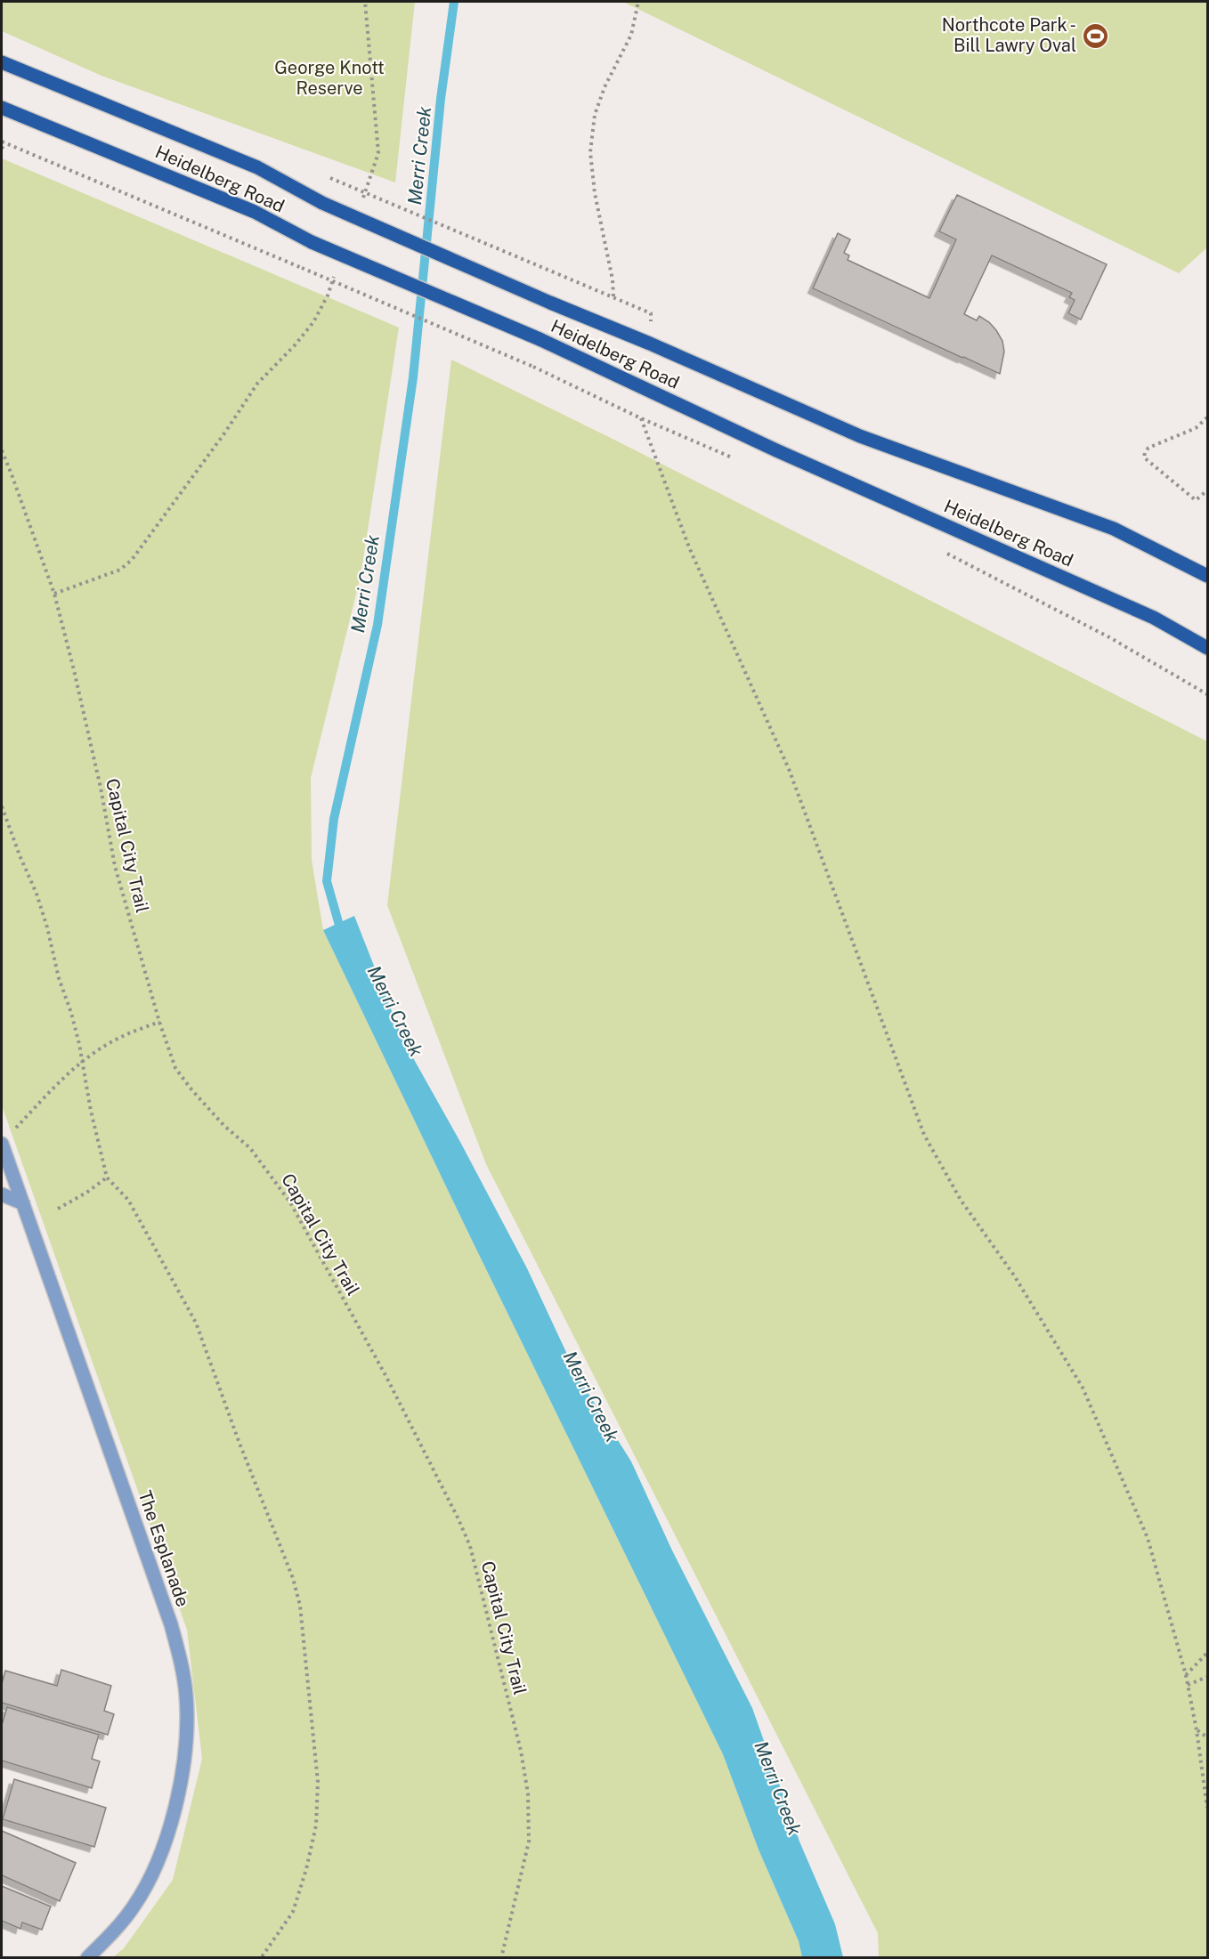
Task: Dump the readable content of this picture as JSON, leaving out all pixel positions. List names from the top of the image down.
{
  "streets": {
    "main road": ["Heidelberg Road"],
    "street": ["The Esplanade"],
    "path": ["Capital City Trail"]
  },
  "water": ["Merri Creek"],
  "parks": ["George Knott Reserve"],
  "places": {
    "sports": ["Northcote Park - Bill Lawry Oval"]
  }
}
